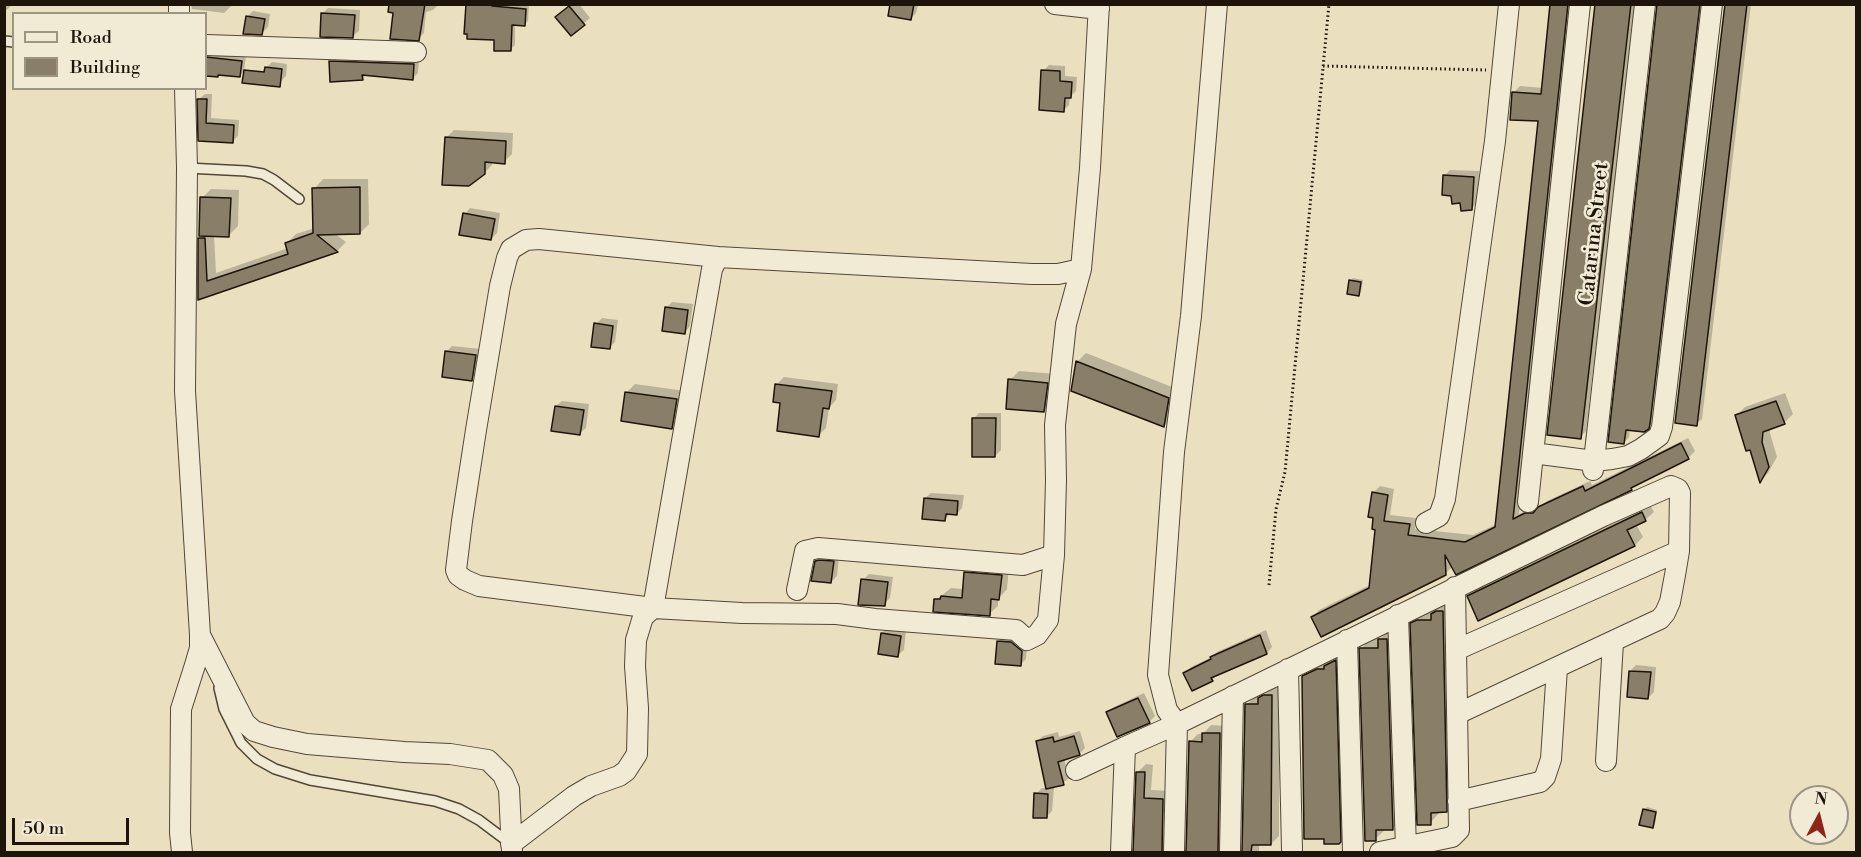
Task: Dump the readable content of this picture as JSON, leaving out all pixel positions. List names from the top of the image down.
{
  "streets": {
    "street": ["Catarina Street"]
  },
  "legend": ["Road", "Building"],
  "scale_bar": "50 m",
  "north": "top"
}
